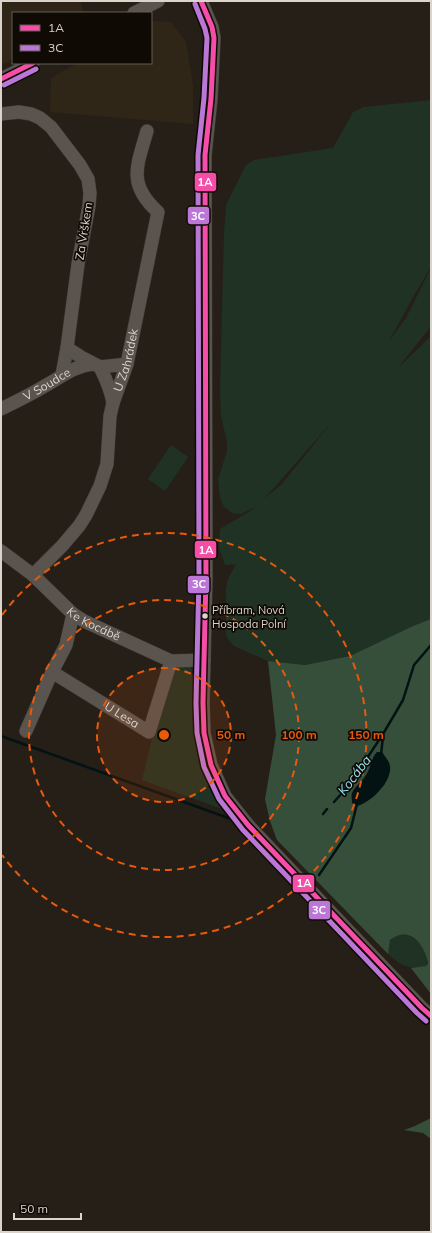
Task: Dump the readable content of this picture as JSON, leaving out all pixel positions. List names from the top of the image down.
{
  "streets": {
    "street": [
      "Za Vrškem",
      "U Zahrádek",
      "V Soudce",
      "Ke Kocábě",
      "U Lesa"
    ]
  },
  "crossings": [
    ["Za Vrškem", "V Soudce"],
    ["U Zahrádek", "V Soudce"],
    ["U Zahrádek", "Ke Kocábě"],
    ["Ke Kocábě", "U Lesa"]
  ],
  "water": ["Kocába"],
  "places": ["Příbram, Nová Hospoda Polní"],
  "lines": ["transit line 1A", "transit line 3C"],
  "legend": ["1A", "3C"],
  "scale_bar": "50 m",
  "rings": ["50 m", "100 m", "150 m"]
}
